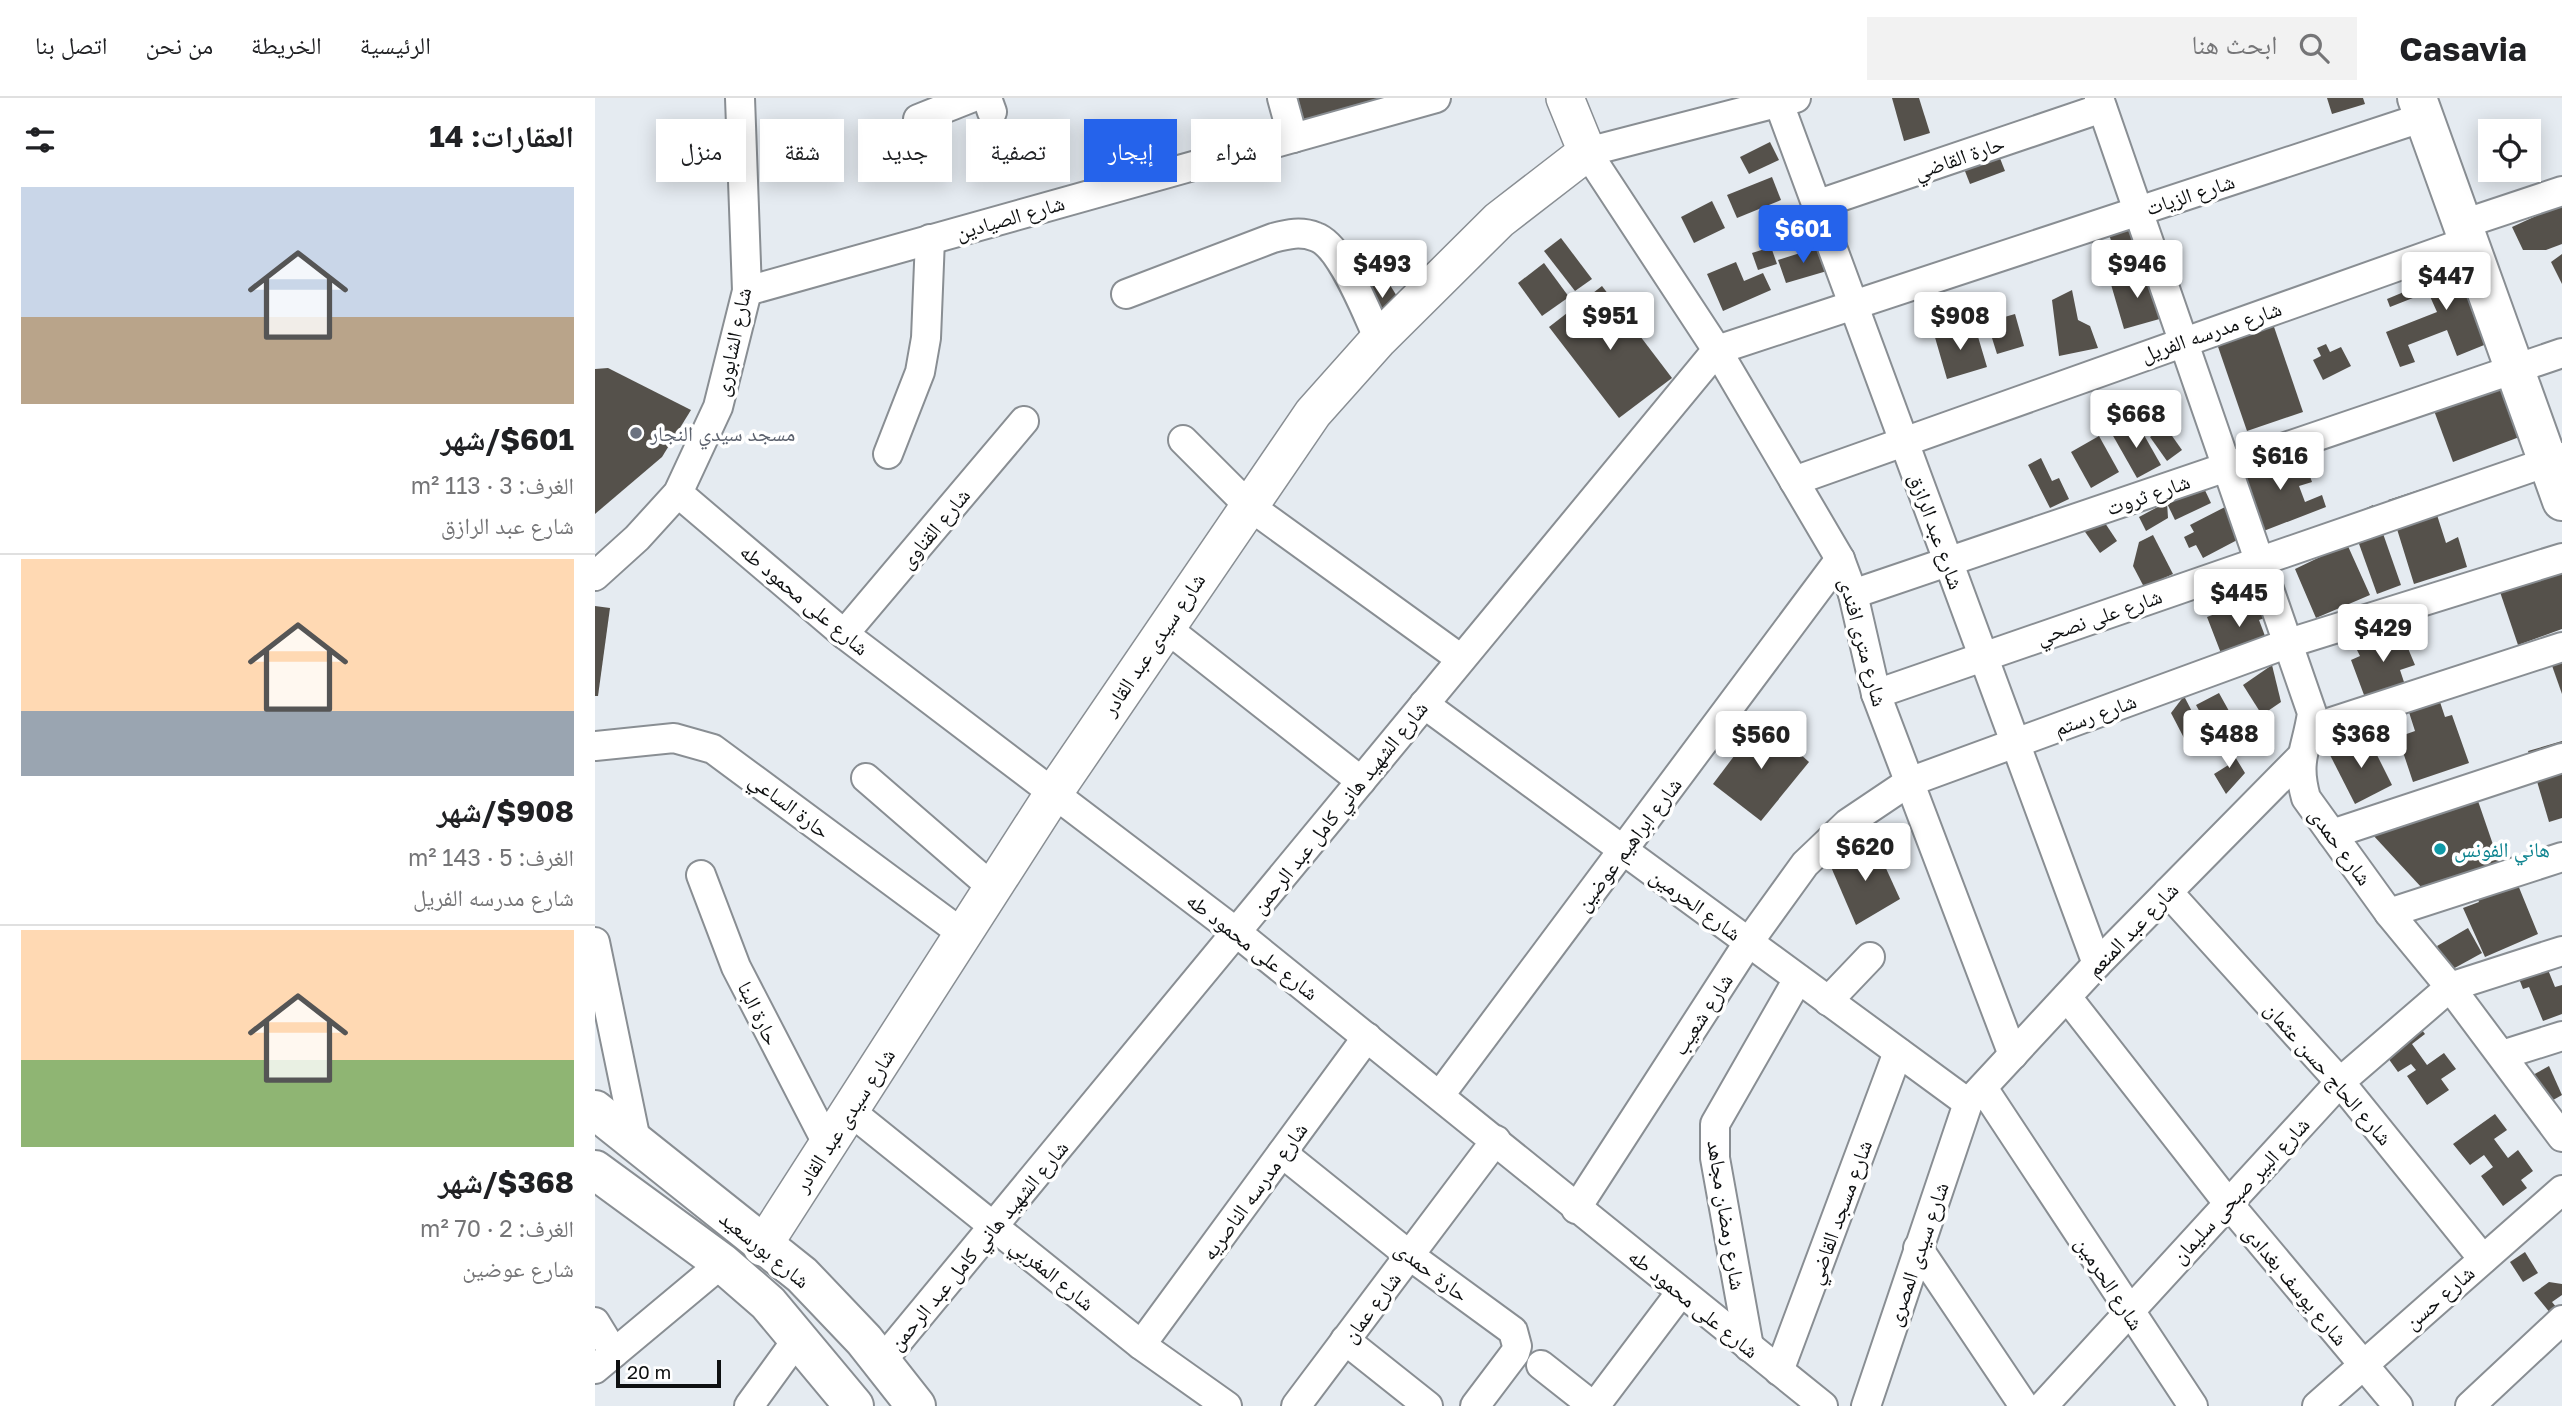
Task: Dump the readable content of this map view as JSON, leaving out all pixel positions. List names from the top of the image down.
{
  "streets": {
    "main road": ["شارع بورسعيد"],
    "street": [
      "حارة القاضي",
      "شارع الزيات",
      "شارع الصيادين",
      "شارع مدرسه الفريل",
      "شارع الشابورى",
      "شارع ثروت",
      "شارع القناوى",
      "شارع عبد الرازق",
      "شارع على محمود طه",
      "شارع على نصحي",
      "شارع مترى افندى",
      "شارع سيدى عبد القادر",
      "شارع رستم",
      "حارة الساعي",
      "شارع الشهيد هاني كامل عبد الرحمن",
      "شارع ابراهيم عوضين",
      "شارع حمدى",
      "شارع الحرمين",
      "شارع عبد المنعم",
      "حارة البنا",
      "شارع شعيب",
      "شارع الحاج حسن عثمان",
      "شارع البير صبحى سليمان",
      "شارع مدرسه الناصريه",
      "شارع مسجد القاضي",
      "شارع رمضان مجاهد",
      "شارع سيدى المصرى",
      "حارة حمدى",
      "شارع المغربي",
      "شارع يوسف بغدادى",
      "شارع حسن",
      "شارع عمان"
    ]
  },
  "crossings": [
    ["حارة القاضي", "شارع عبد الرازق"],
    ["حارة القاضي", "شارع حمدى"],
    ["شارع الزيات", "شارع عبد الرازق"],
    ["شارع الزيات", "شارع مترى افندى"],
    ["شارع الزيات", "شارع الشهيد هاني كامل عبد الرحمن"],
    ["شارع الزيات", "شارع حمدى"],
    ["شارع الصيادين", "شارع الشابورى"],
    ["شارع مدرسه الفريل", "شارع عبد الرازق"],
    ["شارع مدرسه الفريل", "شارع مترى افندى"],
    ["شارع مدرسه الفريل", "شارع حمدى"],
    ["شارع الشابورى", "شارع على محمود طه"],
    ["شارع ثروت", "شارع عبد الرازق"],
    ["شارع ثروت", "شارع مترى افندى"],
    ["شارع ثروت", "شارع حمدى"],
    ["شارع القناوى", "شارع على محمود طه"],
    ["شارع عبد الرازق", "شارع على نصحي"],
    ["شارع عبد الرازق", "شارع رستم"],
    ["شارع عبد الرازق", "شارع عبد المنعم"],
    ["شارع على محمود طه", "شارع سيدى عبد القادر"],
    ["شارع على محمود طه", "شارع الشهيد هاني كامل عبد الرحمن"],
    ["شارع على محمود طه", "شارع ابراهيم عوضين"],
    ["شارع على محمود طه", "شارع شعيب"],
    ["شارع على محمود طه", "شارع مدرسه الناصريه"],
    ["شارع على محمود طه", "شارع مسجد القاضي"],
    ["شارع على محمود طه", "شارع رمضان مجاهد"],
    ["شارع على محمود طه", "شارع عمان"],
    ["شارع على نصحي", "شارع مترى افندى"],
    ["شارع على نصحي", "شارع حمدى"],
    ["شارع مترى افندى", "شارع سيدى عبد القادر"],
    ["شارع مترى افندى", "شارع رستم"],
    ["شارع مترى افندى", "شارع الشهيد هاني كامل عبد الرحمن"],
    ["شارع مترى افندى", "شارع ابراهيم عوضين"],
    ["شارع مترى افندى", "شارع عبد المنعم"],
    ["شارع مترى افندى", "شارع شعيب"],
    ["شارع سيدى عبد القادر", "حارة الساعي"],
    ["شارع سيدى عبد القادر", "حارة البنا"],
    ["شارع سيدى عبد القادر", "شارع بورسعيد"],
    ["شارع سيدى عبد القادر", "شارع المغربي"],
    ["شارع رستم", "شارع حمدى"],
    ["شارع رستم", "شارع شعيب"],
    ["شارع الشهيد هاني كامل عبد الرحمن", "شارع الحرمين"],
    ["شارع الشهيد هاني كامل عبد الرحمن", "شارع بورسعيد"],
    ["شارع الشهيد هاني كامل عبد الرحمن", "شارع المغربي"],
    ["شارع ابراهيم عوضين", "شارع الحرمين"],
    ["شارع حمدى", "شارع عبد المنعم"],
    ["شارع حمدى", "شارع البير صبحى سليمان"],
    ["شارع الحرمين", "شارع عبد المنعم"],
    ["شارع الحرمين", "شارع شعيب"],
    ["شارع الحرمين", "شارع البير صبحى سليمان"],
    ["شارع الحرمين", "شارع مسجد القاضي"],
    ["شارع الحرمين", "شارع رمضان مجاهد"],
    ["شارع الحرمين", "شارع سيدى المصرى"],
    ["شارع عبد المنعم", "شارع الحاج حسن عثمان"],
    ["شارع عبد المنعم", "شارع سيدى المصرى"],
    ["شارع عبد المنعم", "شارع يوسف بغدادى"],
    ["شارع الحاج حسن عثمان", "شارع البير صبحى سليمان"],
    ["شارع الحاج حسن عثمان", "شارع حسن"],
    ["شارع البير صبحى سليمان", "شارع يوسف بغدادى"],
    ["شارع مدرسه الناصريه", "حارة حمدى"],
    ["شارع مدرسه الناصريه", "شارع المغربي"],
    ["حارة حمدى", "شارع عمان"],
    ["شارع يوسف بغدادى", "شارع حسن"]
  ],
  "places": ["مسجد سيدي النجار", "هاني الفونس"],
  "scale_bar": "20 m",
  "page": {
    "header": "Casavia",
    "search": "ابحث هنا",
    "nav": [
      "الرئيسية",
      "الخريطة",
      "من نحن",
      "اتصل بنا"
    ],
    "heading": "العقارات: 14",
    "chip": [
      "شراء",
      "إيجار",
      "تصفية",
      "جديد",
      "شقة",
      "منزل"
    ],
    "list": [
      {
        "name": "$601/شهر",
        "note": "الغرف: 3 · 113 m² · شارع عبد الرازق"
      },
      {
        "name": "$908/شهر",
        "note": "الغرف: 5 · 143 m² · شارع مدرسه الفريل"
      },
      {
        "name": "$368/شهر",
        "note": "الغرف: 2 · 70 m² · شارع عوضين"
      }
    ],
    "price": [
      "$601",
      "$493",
      "$946",
      "$447",
      "$951",
      "$908",
      "$668",
      "$616",
      "$445",
      "$429",
      "$488",
      "$368",
      "$560",
      "$620"
    ],
    "scale": "20 m"
  }
}
